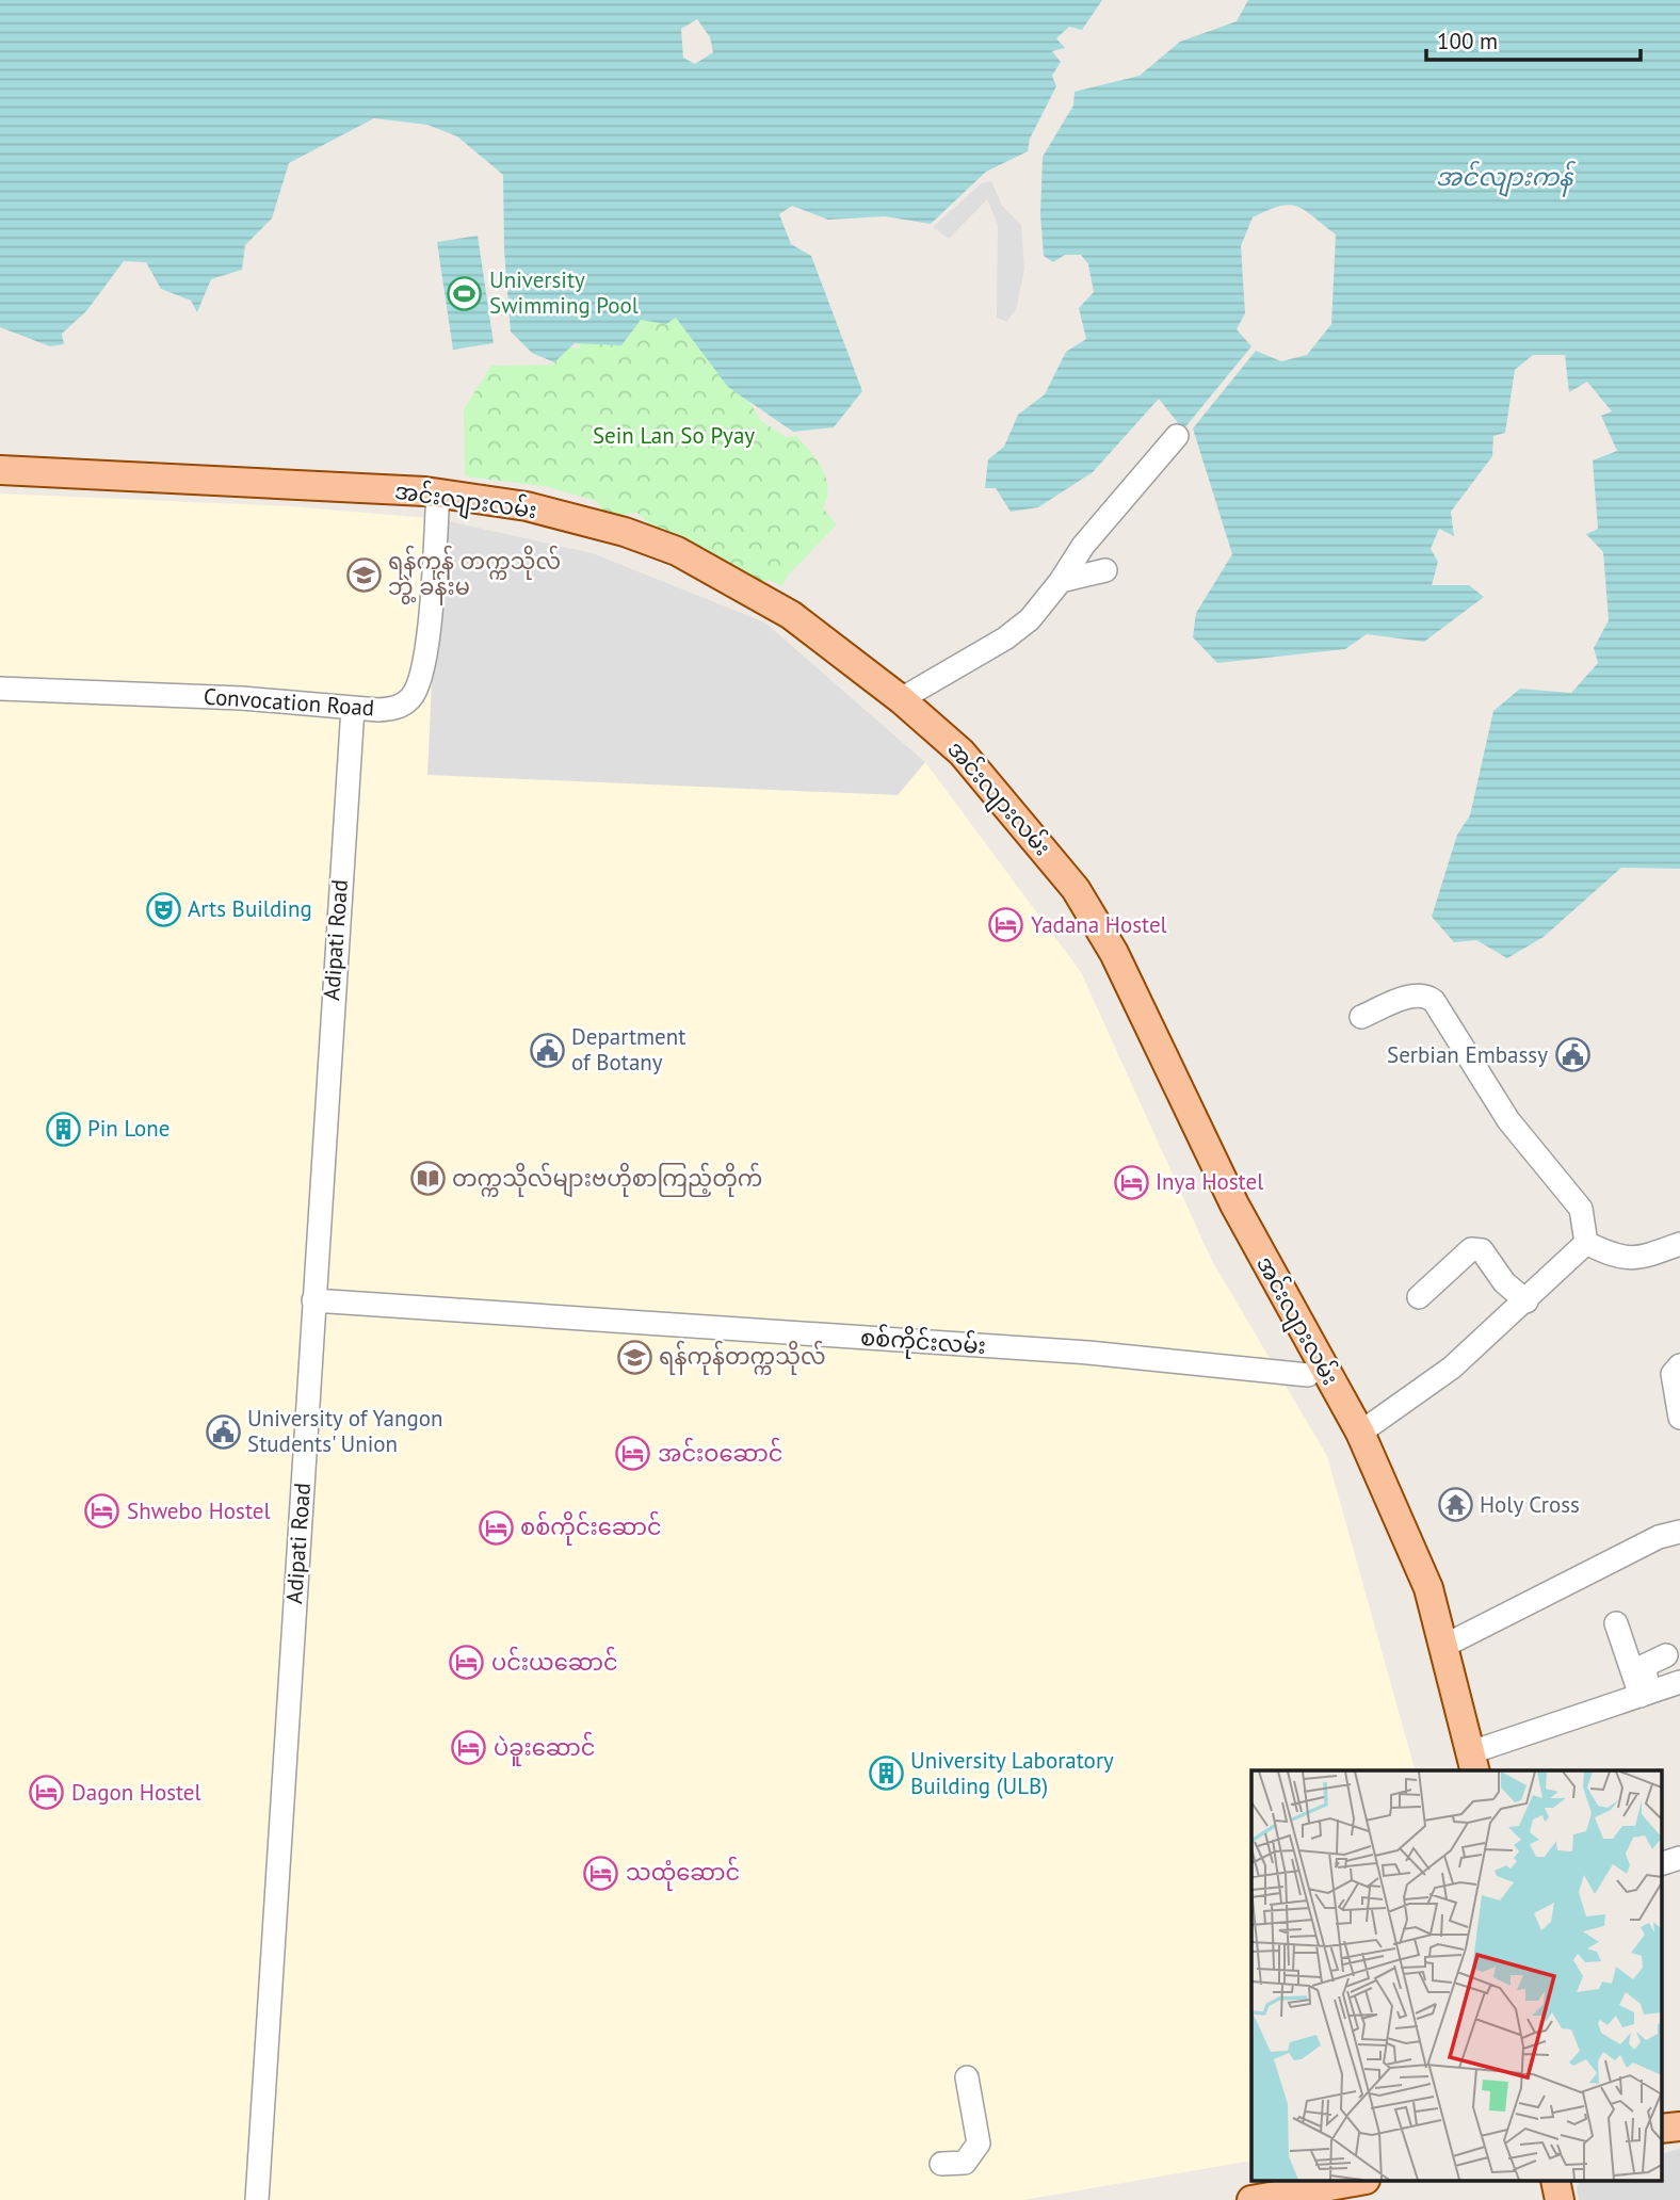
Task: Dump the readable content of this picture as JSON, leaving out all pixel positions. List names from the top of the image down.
{
  "streets": {
    "main road": ["အင်းလျားလမ်း"],
    "street": ["Convocation Road", "Adipati Road", "စစ်ကိုင်းလမ်း"]
  },
  "crossings": [
    ["အင်းလျားလမ်း", "Convocation Road"],
    ["Convocation Road", "Adipati Road"],
    ["Adipati Road", "စစ်ကိုင်းလမ်း"]
  ],
  "water": ["အင်လျားကန်"],
  "parks": ["Sein Lan So Pyay"],
  "places": {
    "sports": ["University Swimming Pool"],
    "school or university": ["ရန်ကုန် တက္ကသိုလ် ဘွဲ့ ခန်းမ", "ရန်ကုန်တက္ကသိုလ်"],
    "theatre": ["Arts Building"],
    "hotel": [
      "Yadana Hostel",
      "Inya Hostel",
      "အင်းဝ‌ဆောင်",
      "Shwebo Hostel",
      "စစ်ကိုင်းဆောင်",
      "ပင်းယဆောင်",
      "ပဲခူးဆောင်",
      "Dagon Hostel",
      "သထုံဆောင်"
    ],
    "public building": ["Department of Botany", "Serbian Embassy", "University of Yangon Students' Union"],
    "building": ["Pin Lone", "University Laboratory Building (ULB)"],
    "library": ["တက္ကသိုလ်များဗဟိုစာကြည့်တိုက်"],
    "temple": ["Holy Cross"]
  },
  "scale_bar": "100 m"
}
